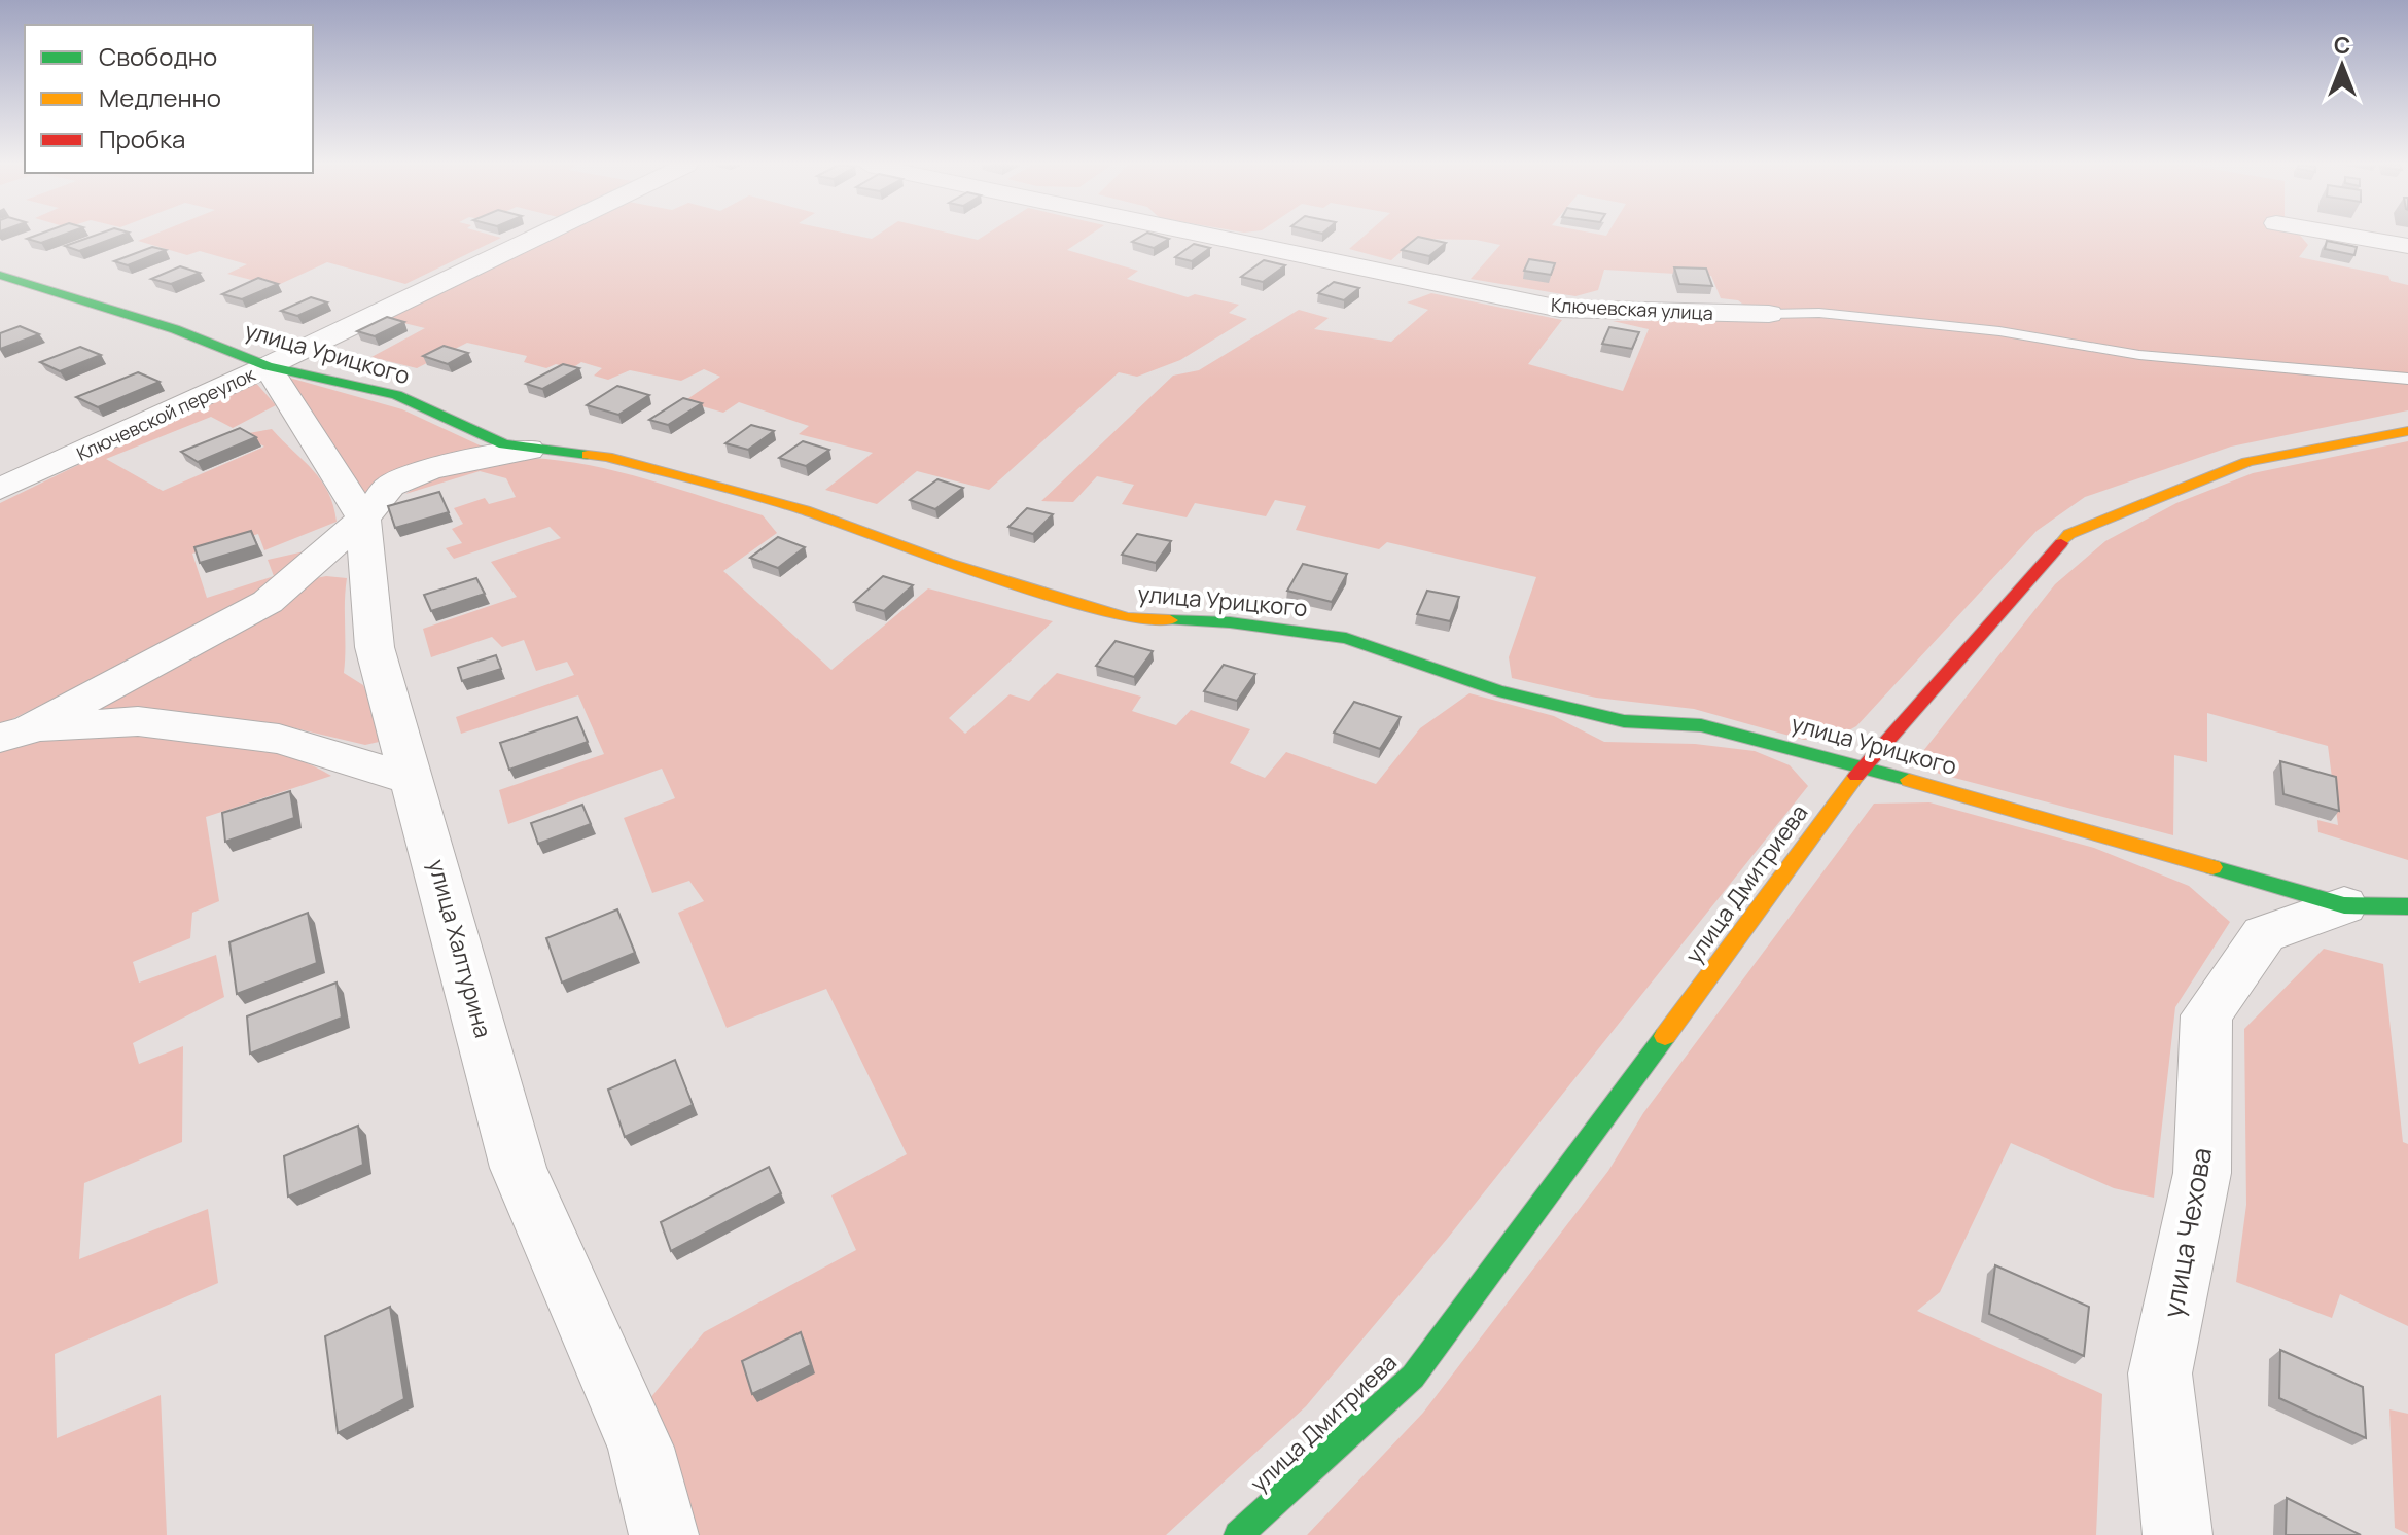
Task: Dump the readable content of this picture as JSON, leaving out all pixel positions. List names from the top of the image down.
{
  "streets": {
    "street": [
      "Ключевская улица",
      "улица Урицкого",
      "Ключевской переулок",
      "улица Дмитриева",
      "улица Халтурина",
      "улица Чехова"
    ]
  },
  "crossings": [
    ["улица Урицкого", "Ключевской переулок"],
    ["улица Урицкого", "улица Дмитриева"],
    ["улица Урицкого", "улица Халтурина"],
    ["улица Урицкого", "улица Чехова"],
    ["Ключевской переулок", "улица Халтурина"]
  ],
  "legend": ["Свободно", "Медленно", "Пробка"],
  "north": "top"
}
